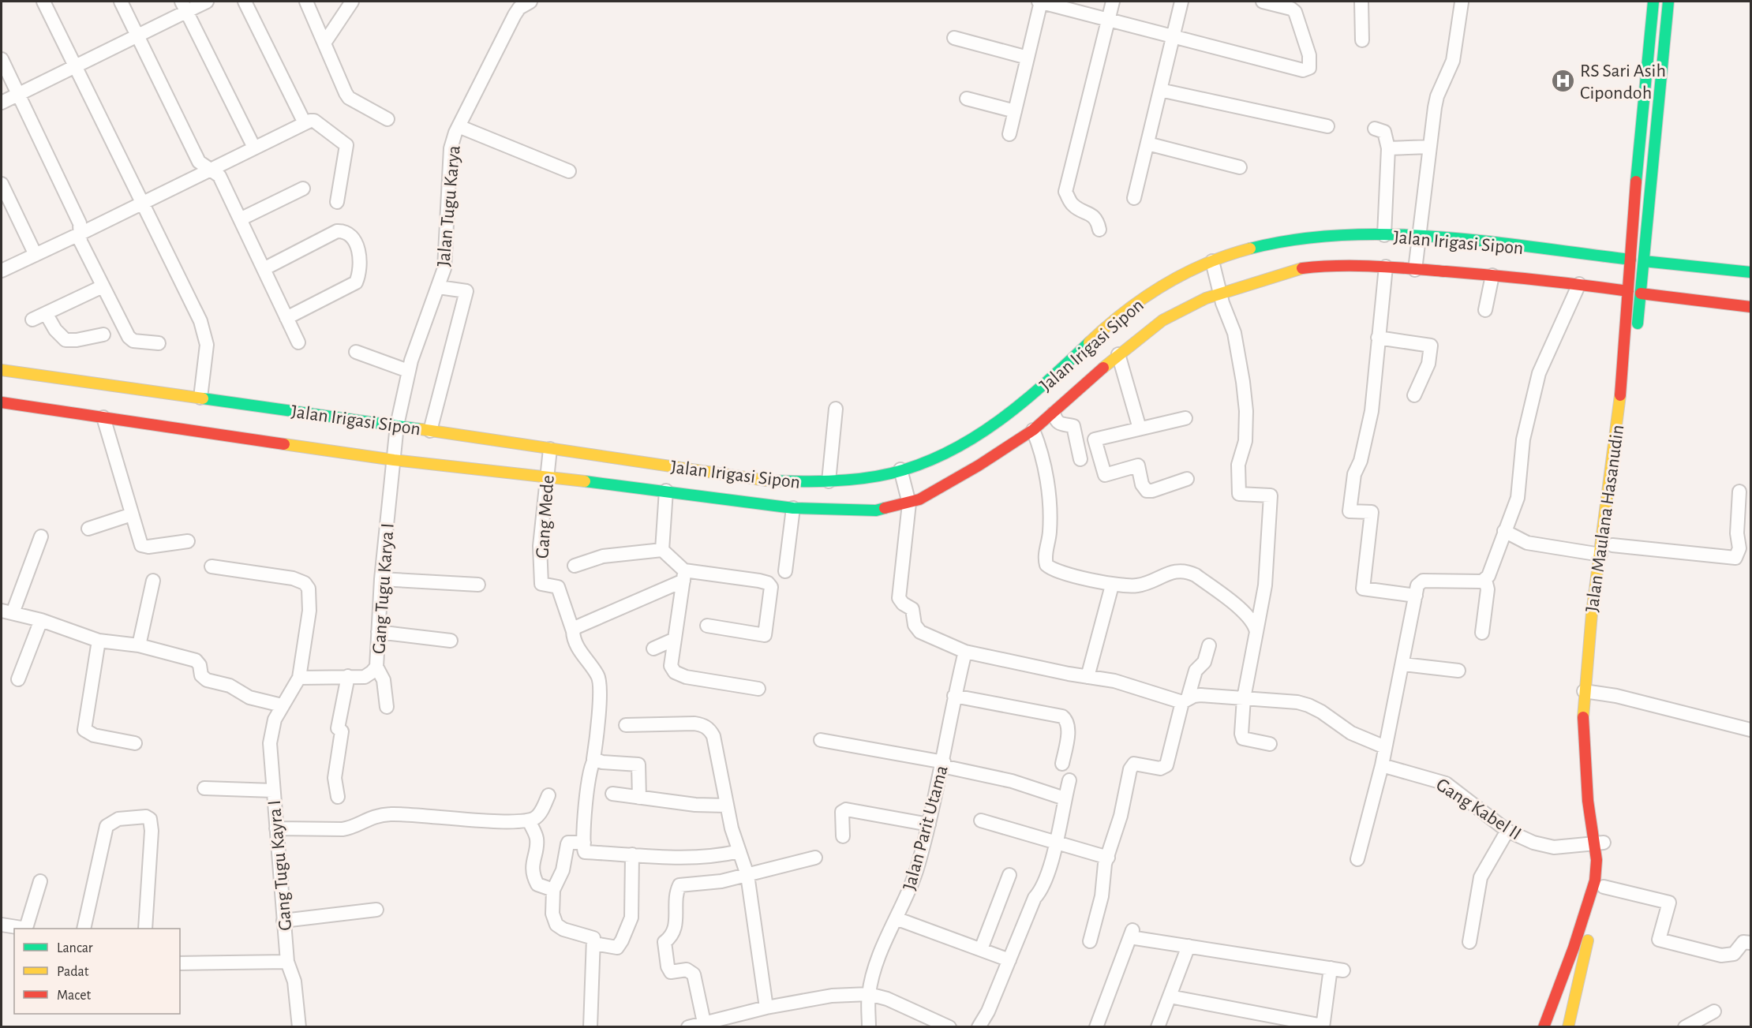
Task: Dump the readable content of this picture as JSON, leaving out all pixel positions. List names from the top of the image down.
{
  "streets": {
    "street": [
      "Jalan Tugu Karya",
      "Jalan Irigasi Sipon",
      "Gang Mede",
      "Jalan Maulana Hasanudin",
      "Gang Tugu Karya I",
      "Gang Kabel II",
      "Jalan Parit Utama",
      "Gang Tugu Kayra I"
    ]
  },
  "crossings": [
    ["Jalan Tugu Karya", "Jalan Irigasi Sipon"],
    ["Jalan Tugu Karya", "Gang Tugu Karya I"],
    ["Jalan Irigasi Sipon", "Gang Mede"],
    ["Jalan Irigasi Sipon", "Jalan Maulana Hasanudin"],
    ["Jalan Irigasi Sipon", "Gang Tugu Karya I"],
    ["Jalan Maulana Hasanudin", "Gang Kabel II"]
  ],
  "places": {
    "hospital": ["RS Sari Asih Cipondoh"]
  },
  "legend": ["Lancar", "Padat", "Macet"]
}
